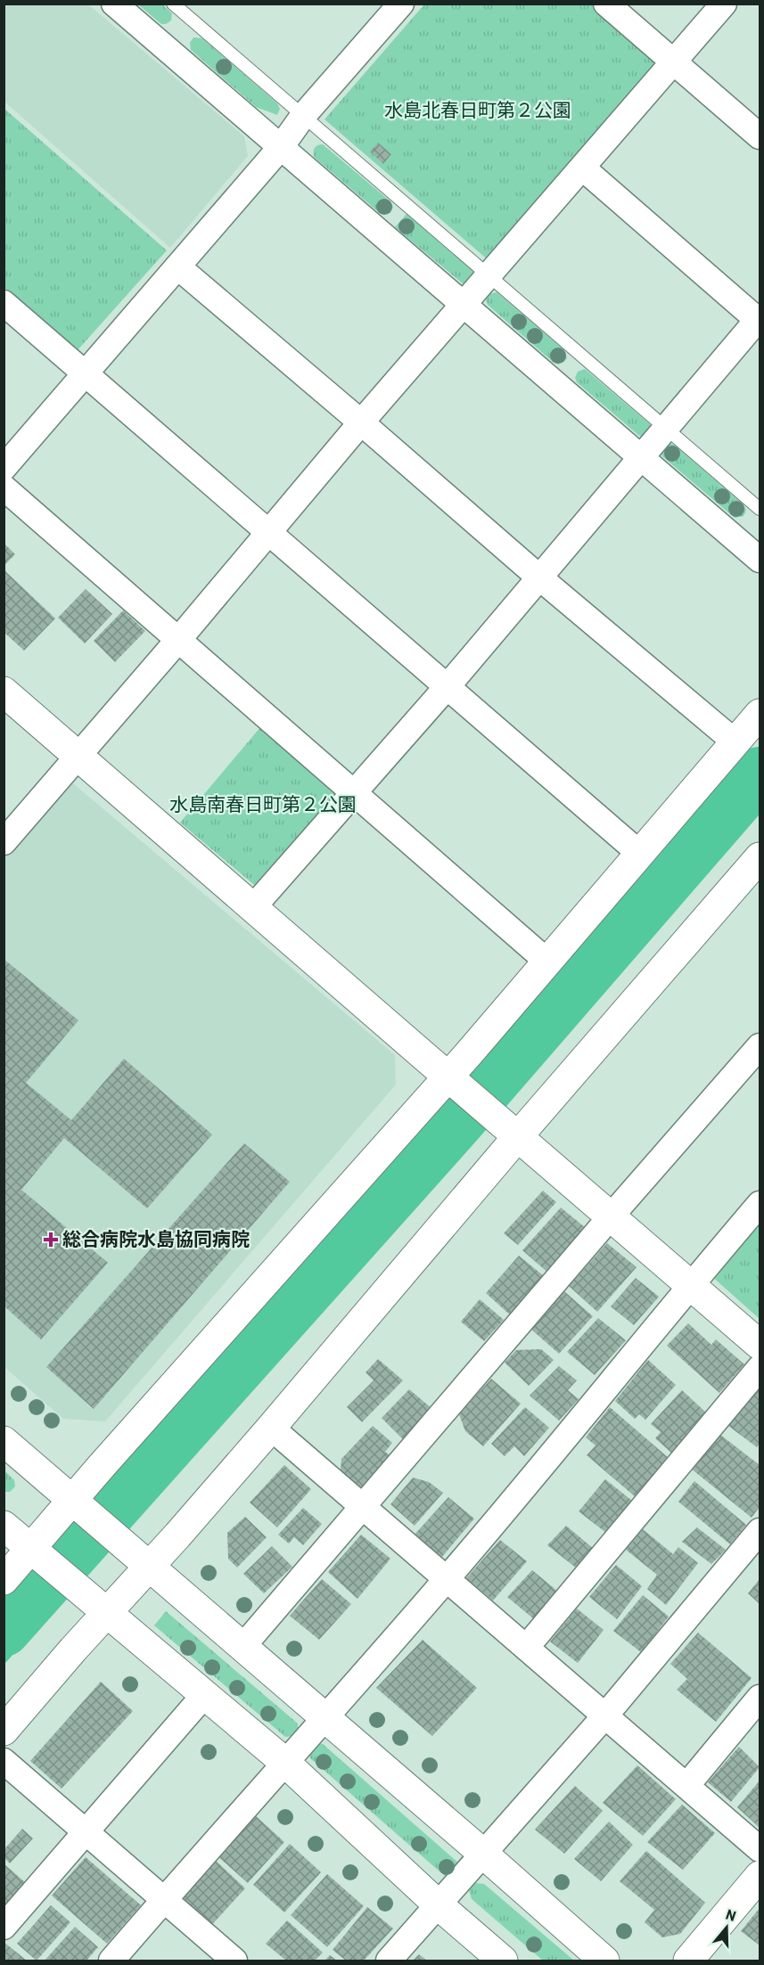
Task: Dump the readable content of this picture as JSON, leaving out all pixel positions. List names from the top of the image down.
{
  "parks": ["水島北春日町第２公園", "水島南春日町第２公園"],
  "places": {
    "health": ["総合病院水島協同病院"]
  },
  "north": "top"
}
